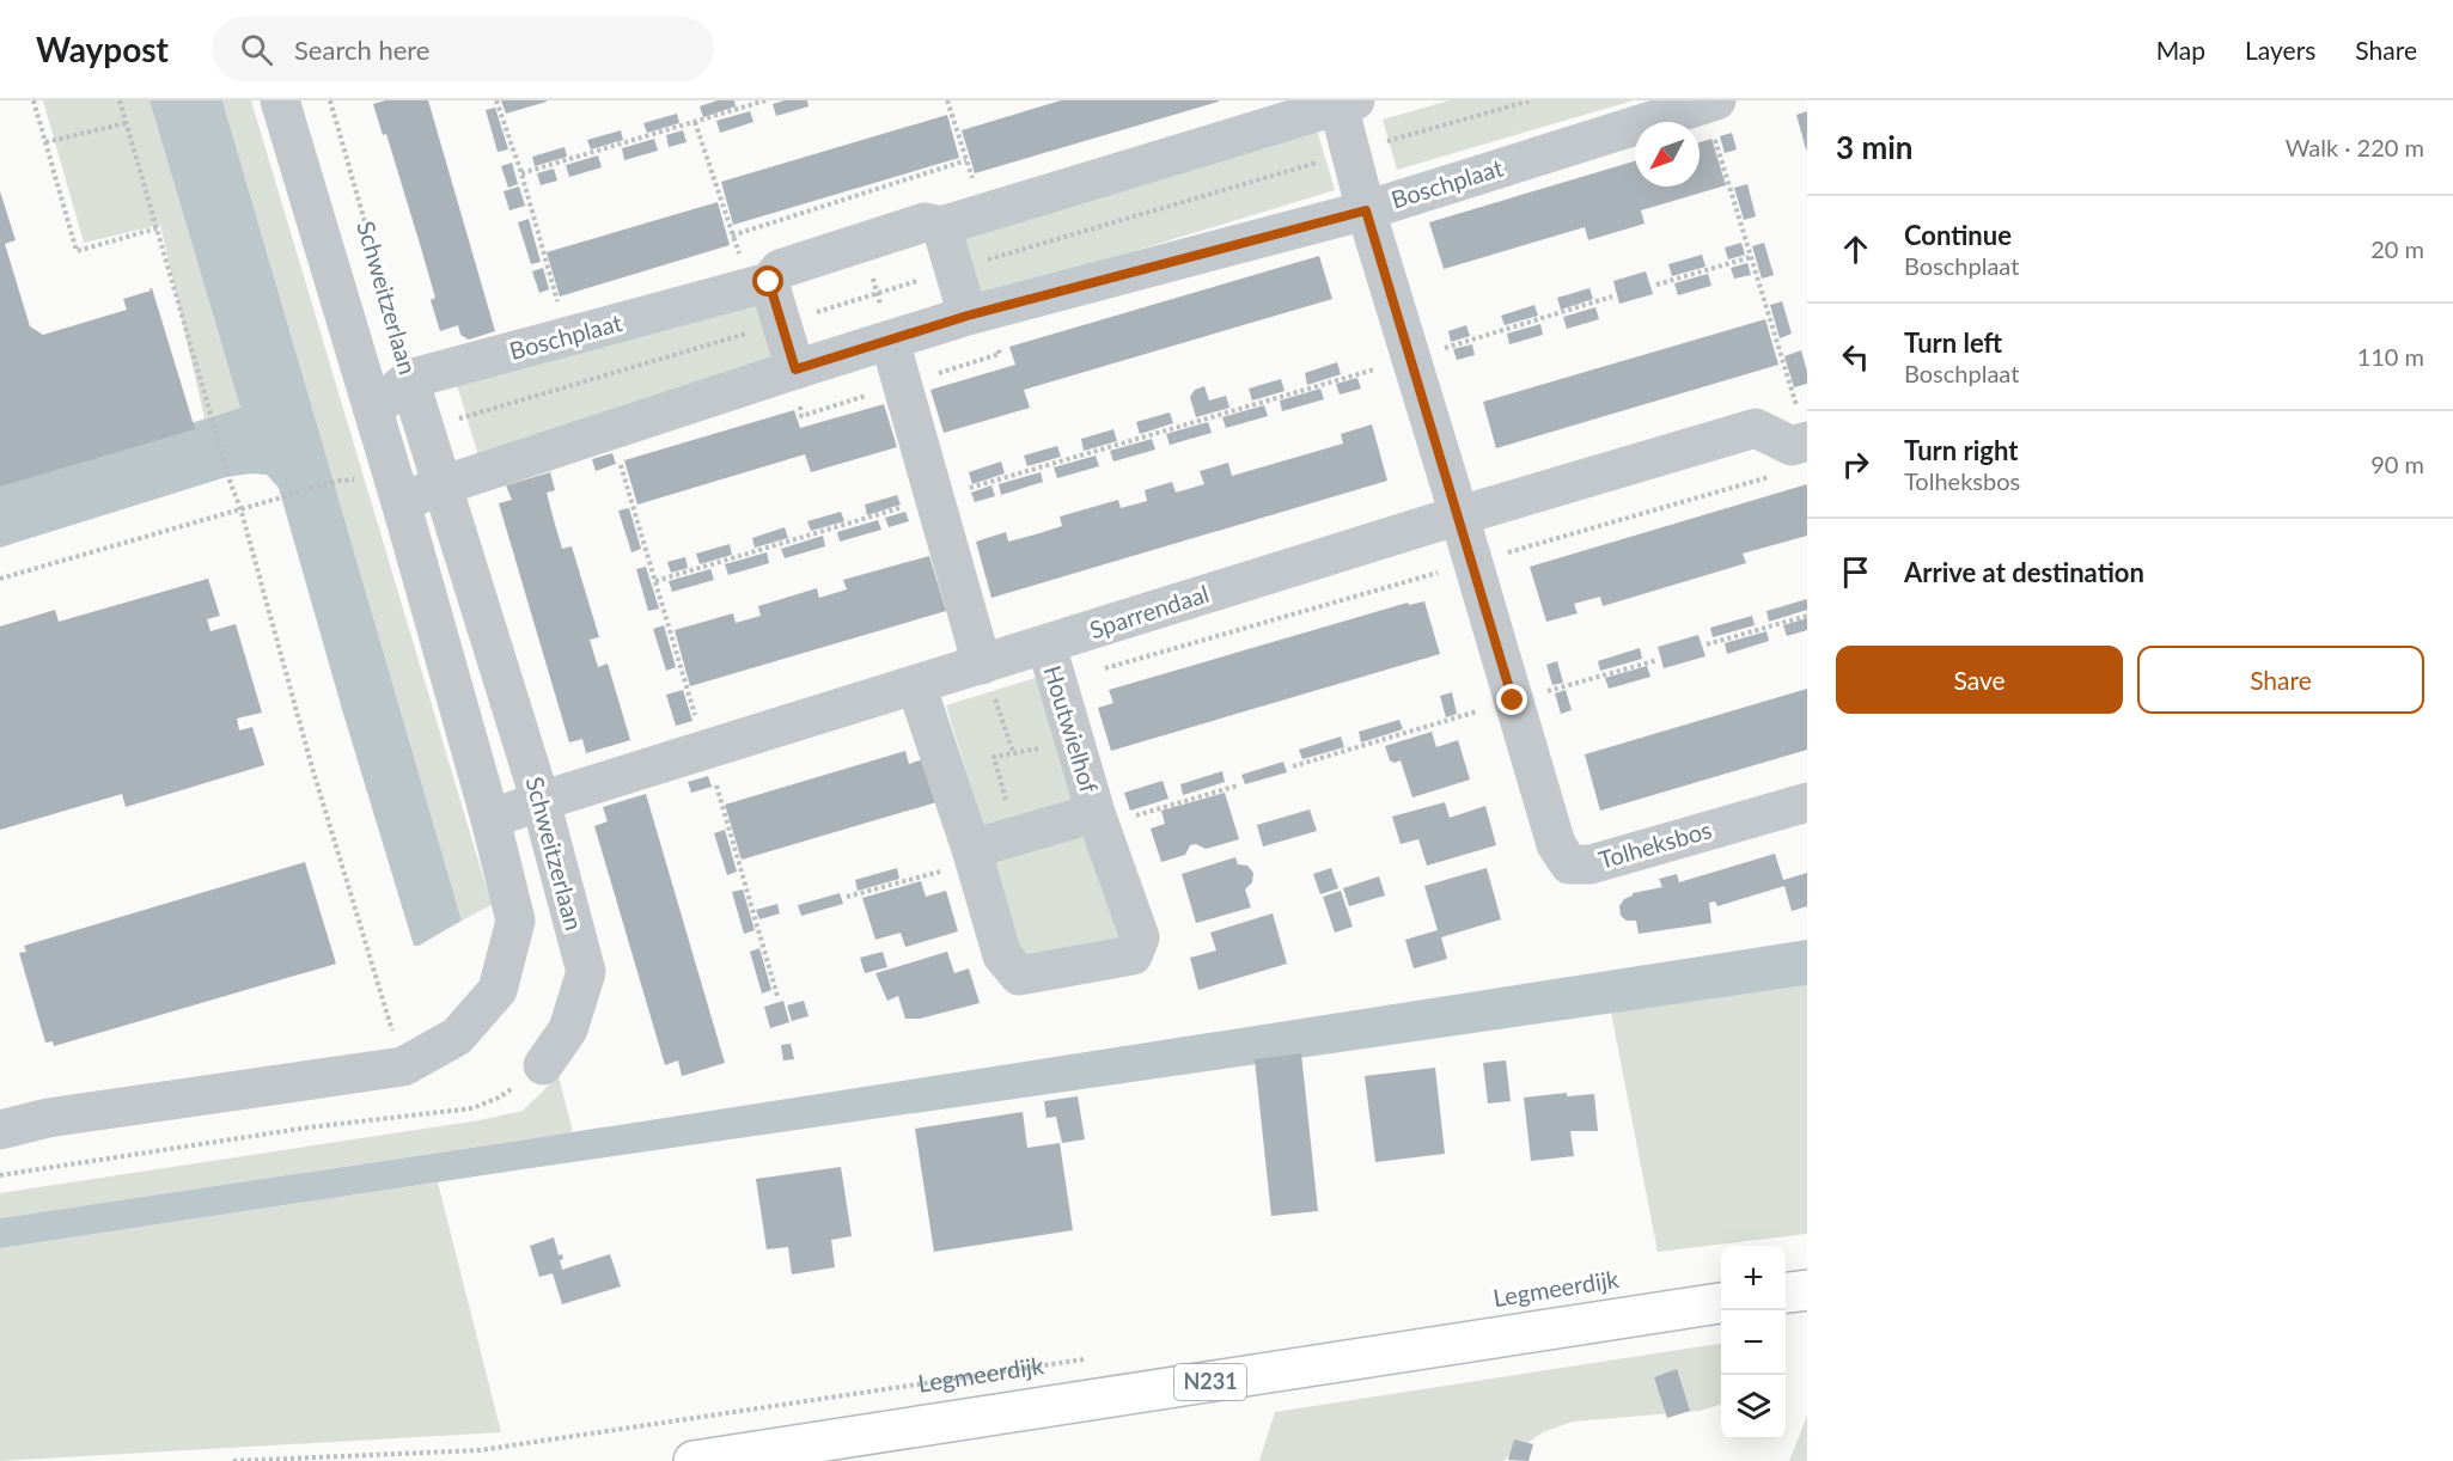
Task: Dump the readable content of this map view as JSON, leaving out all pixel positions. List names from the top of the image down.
{
  "streets": {
    "main road": ["Legmeerdijk", "N231"],
    "street": [
      "Boschplaat",
      "Schweitzerlaan",
      "Sparrendaal",
      "Houtwielhof",
      "Tolheksbos"
    ]
  },
  "crossings": [
    ["Boschplaat", "Schweitzerlaan"],
    ["Boschplaat", "Tolheksbos"],
    ["Schweitzerlaan", "Sparrendaal"],
    ["Sparrendaal", "Houtwielhof"],
    ["Sparrendaal", "Tolheksbos"]
  ],
  "north": "bottom left",
  "page": {
    "header": "Waypost",
    "search": "Search here",
    "nav": ["Map", "Layers", "Share"],
    "heading": ["3 min", "Walk · 220 m"],
    "list": [
      ["Continue", "Boschplaat", "20 m"],
      ["Turn left", "Boschplaat", "110 m"],
      ["Turn right", "Tolheksbos", "90 m"],
      "Arrive at destination"
    ],
    "buttons": ["Save", "Share"],
    "map_buttons": ["+", "−"]
  }
}
